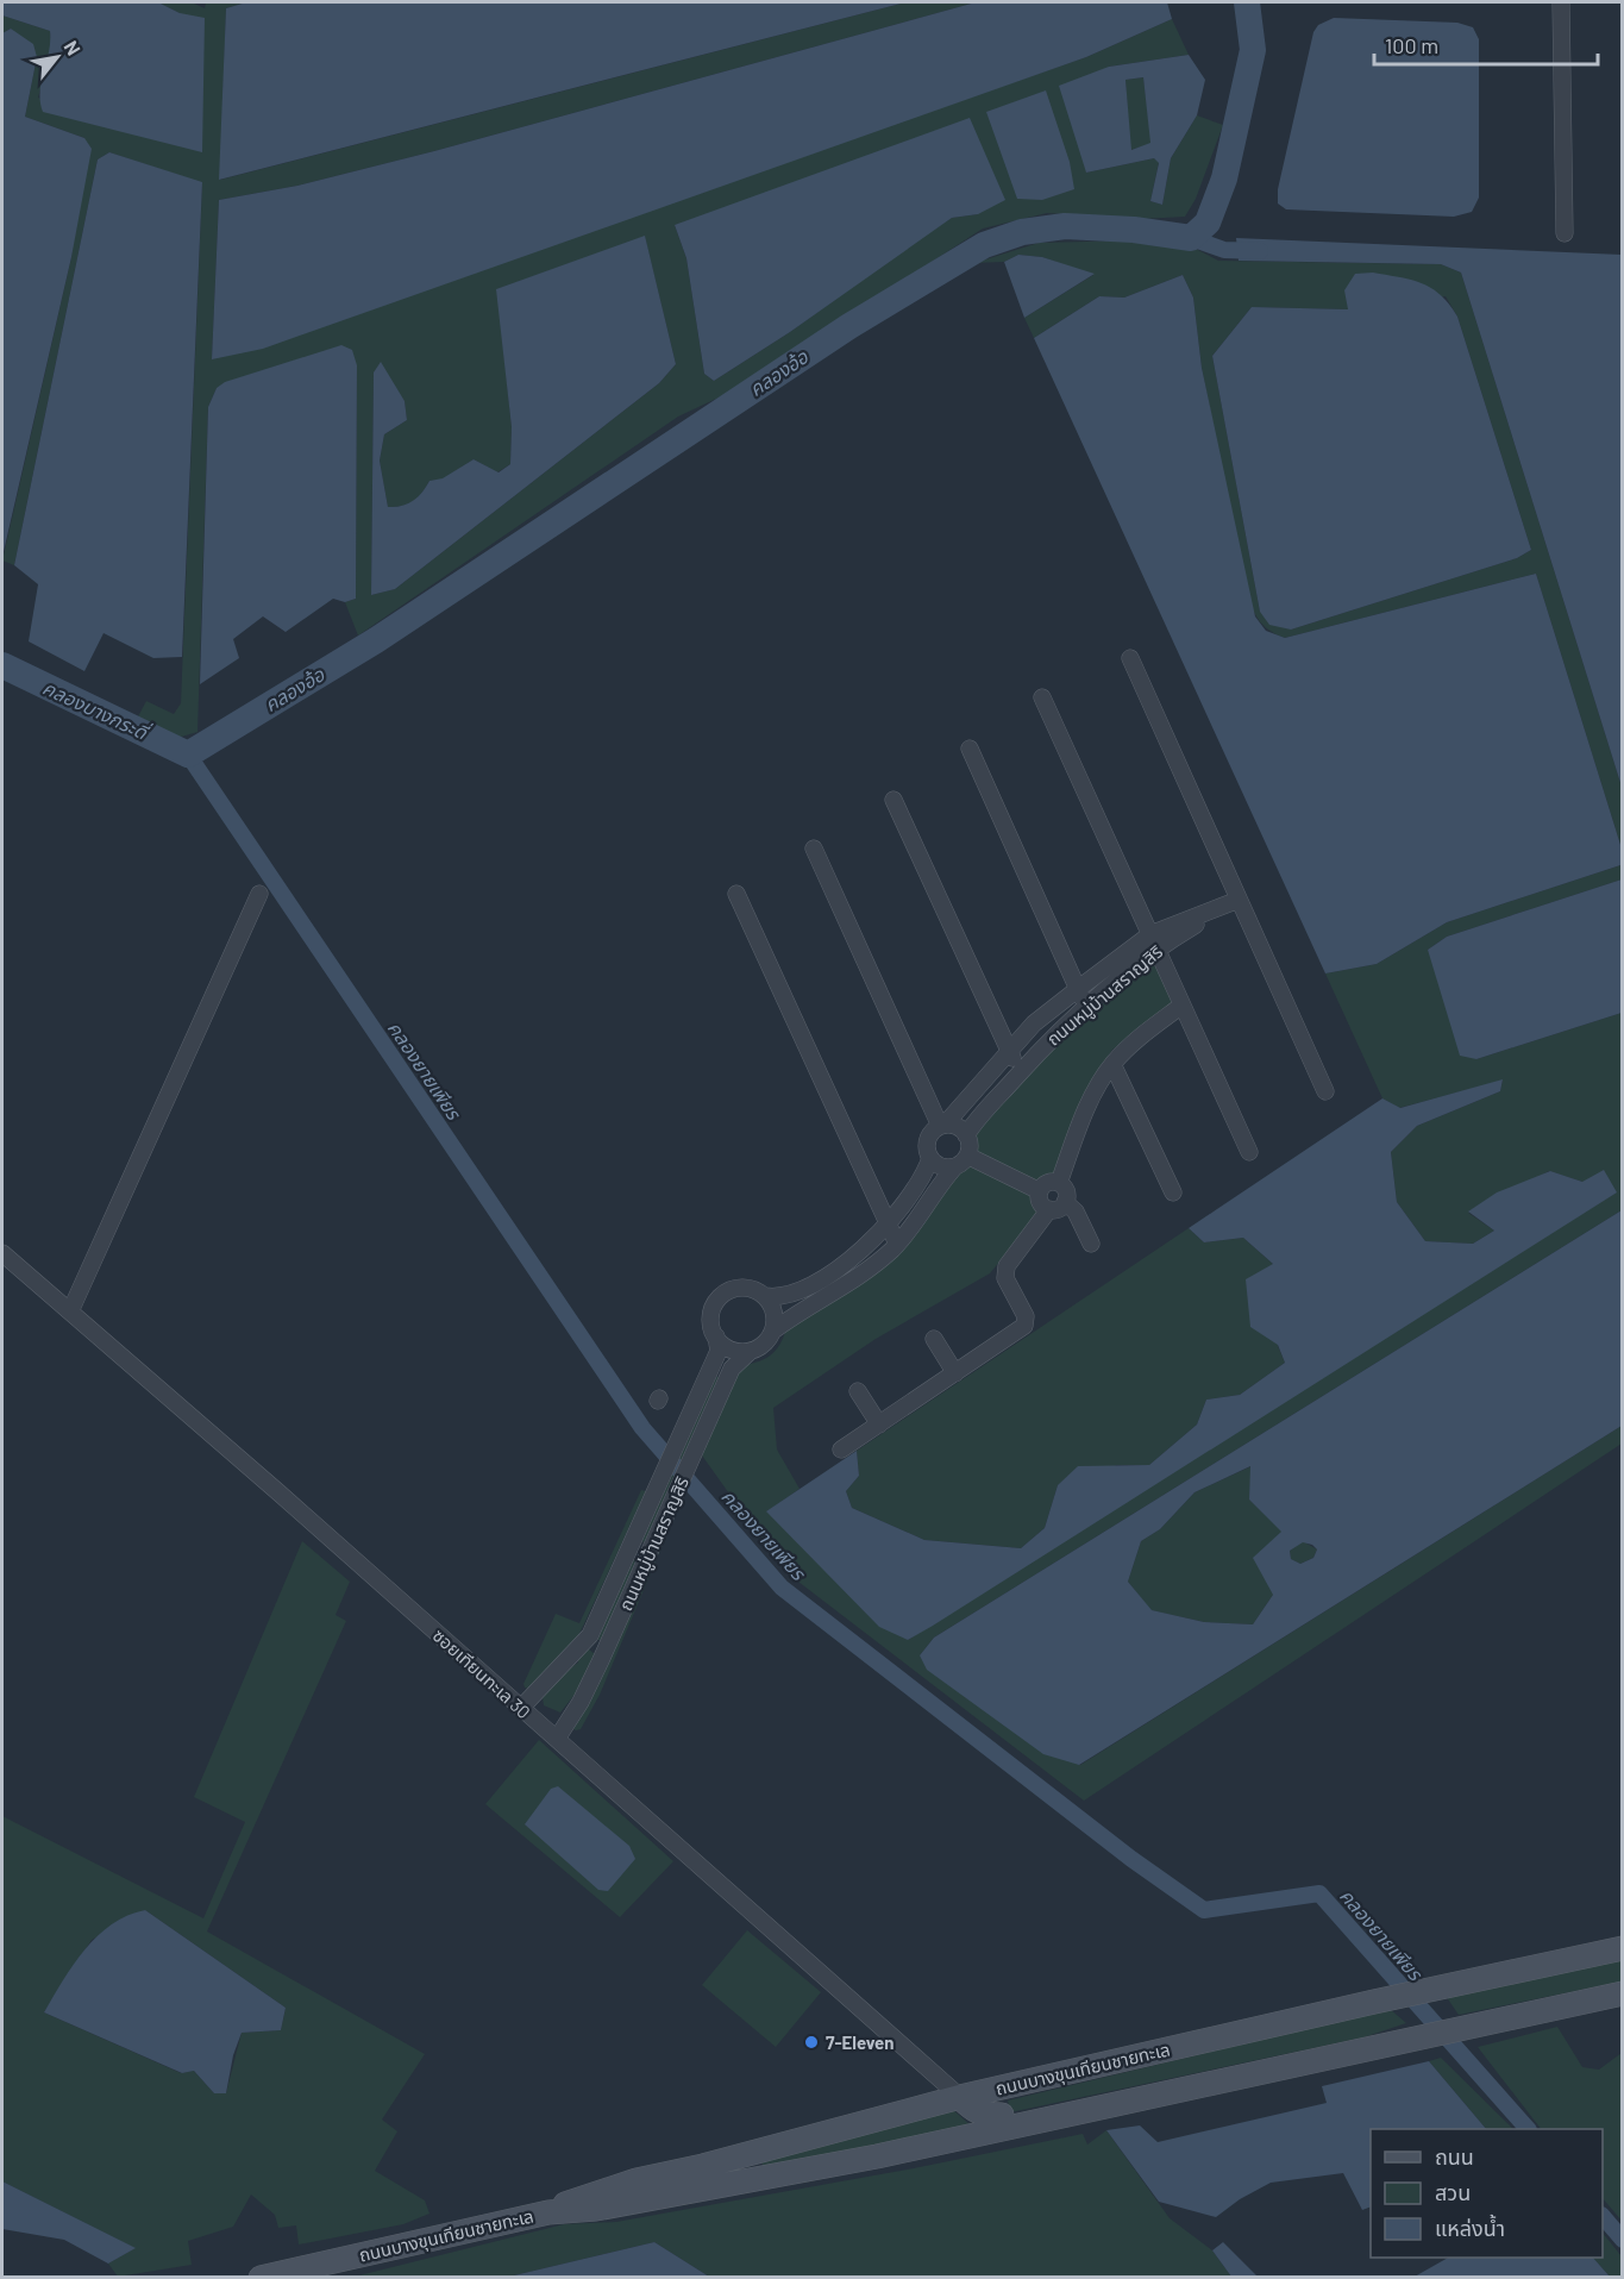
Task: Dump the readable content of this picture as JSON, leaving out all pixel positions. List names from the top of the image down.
{
  "streets": {
    "main road": ["ถนนบางขุนเทียนชายทะเล"],
    "street": ["ถนนหมู่บ้านสราญสิริ", "ซอยเทียนทะเล 30"]
  },
  "crossings": [
    ["ถนนหมู่บ้านสราญสิริ", "ซอยเทียนทะเล 30"],
    ["ซอยเทียนทะเล 30", "ถนนบางขุนเทียนชายทะเล"]
  ],
  "water": ["คลองอ้อ", "คลองบางกระดี่", "คลองยายเพียร"],
  "places": ["7-Eleven"],
  "legend": ["ถนน", "สวน", "แหล่งน้ำ"],
  "scale_bar": "100 m",
  "north": "top right"
}
